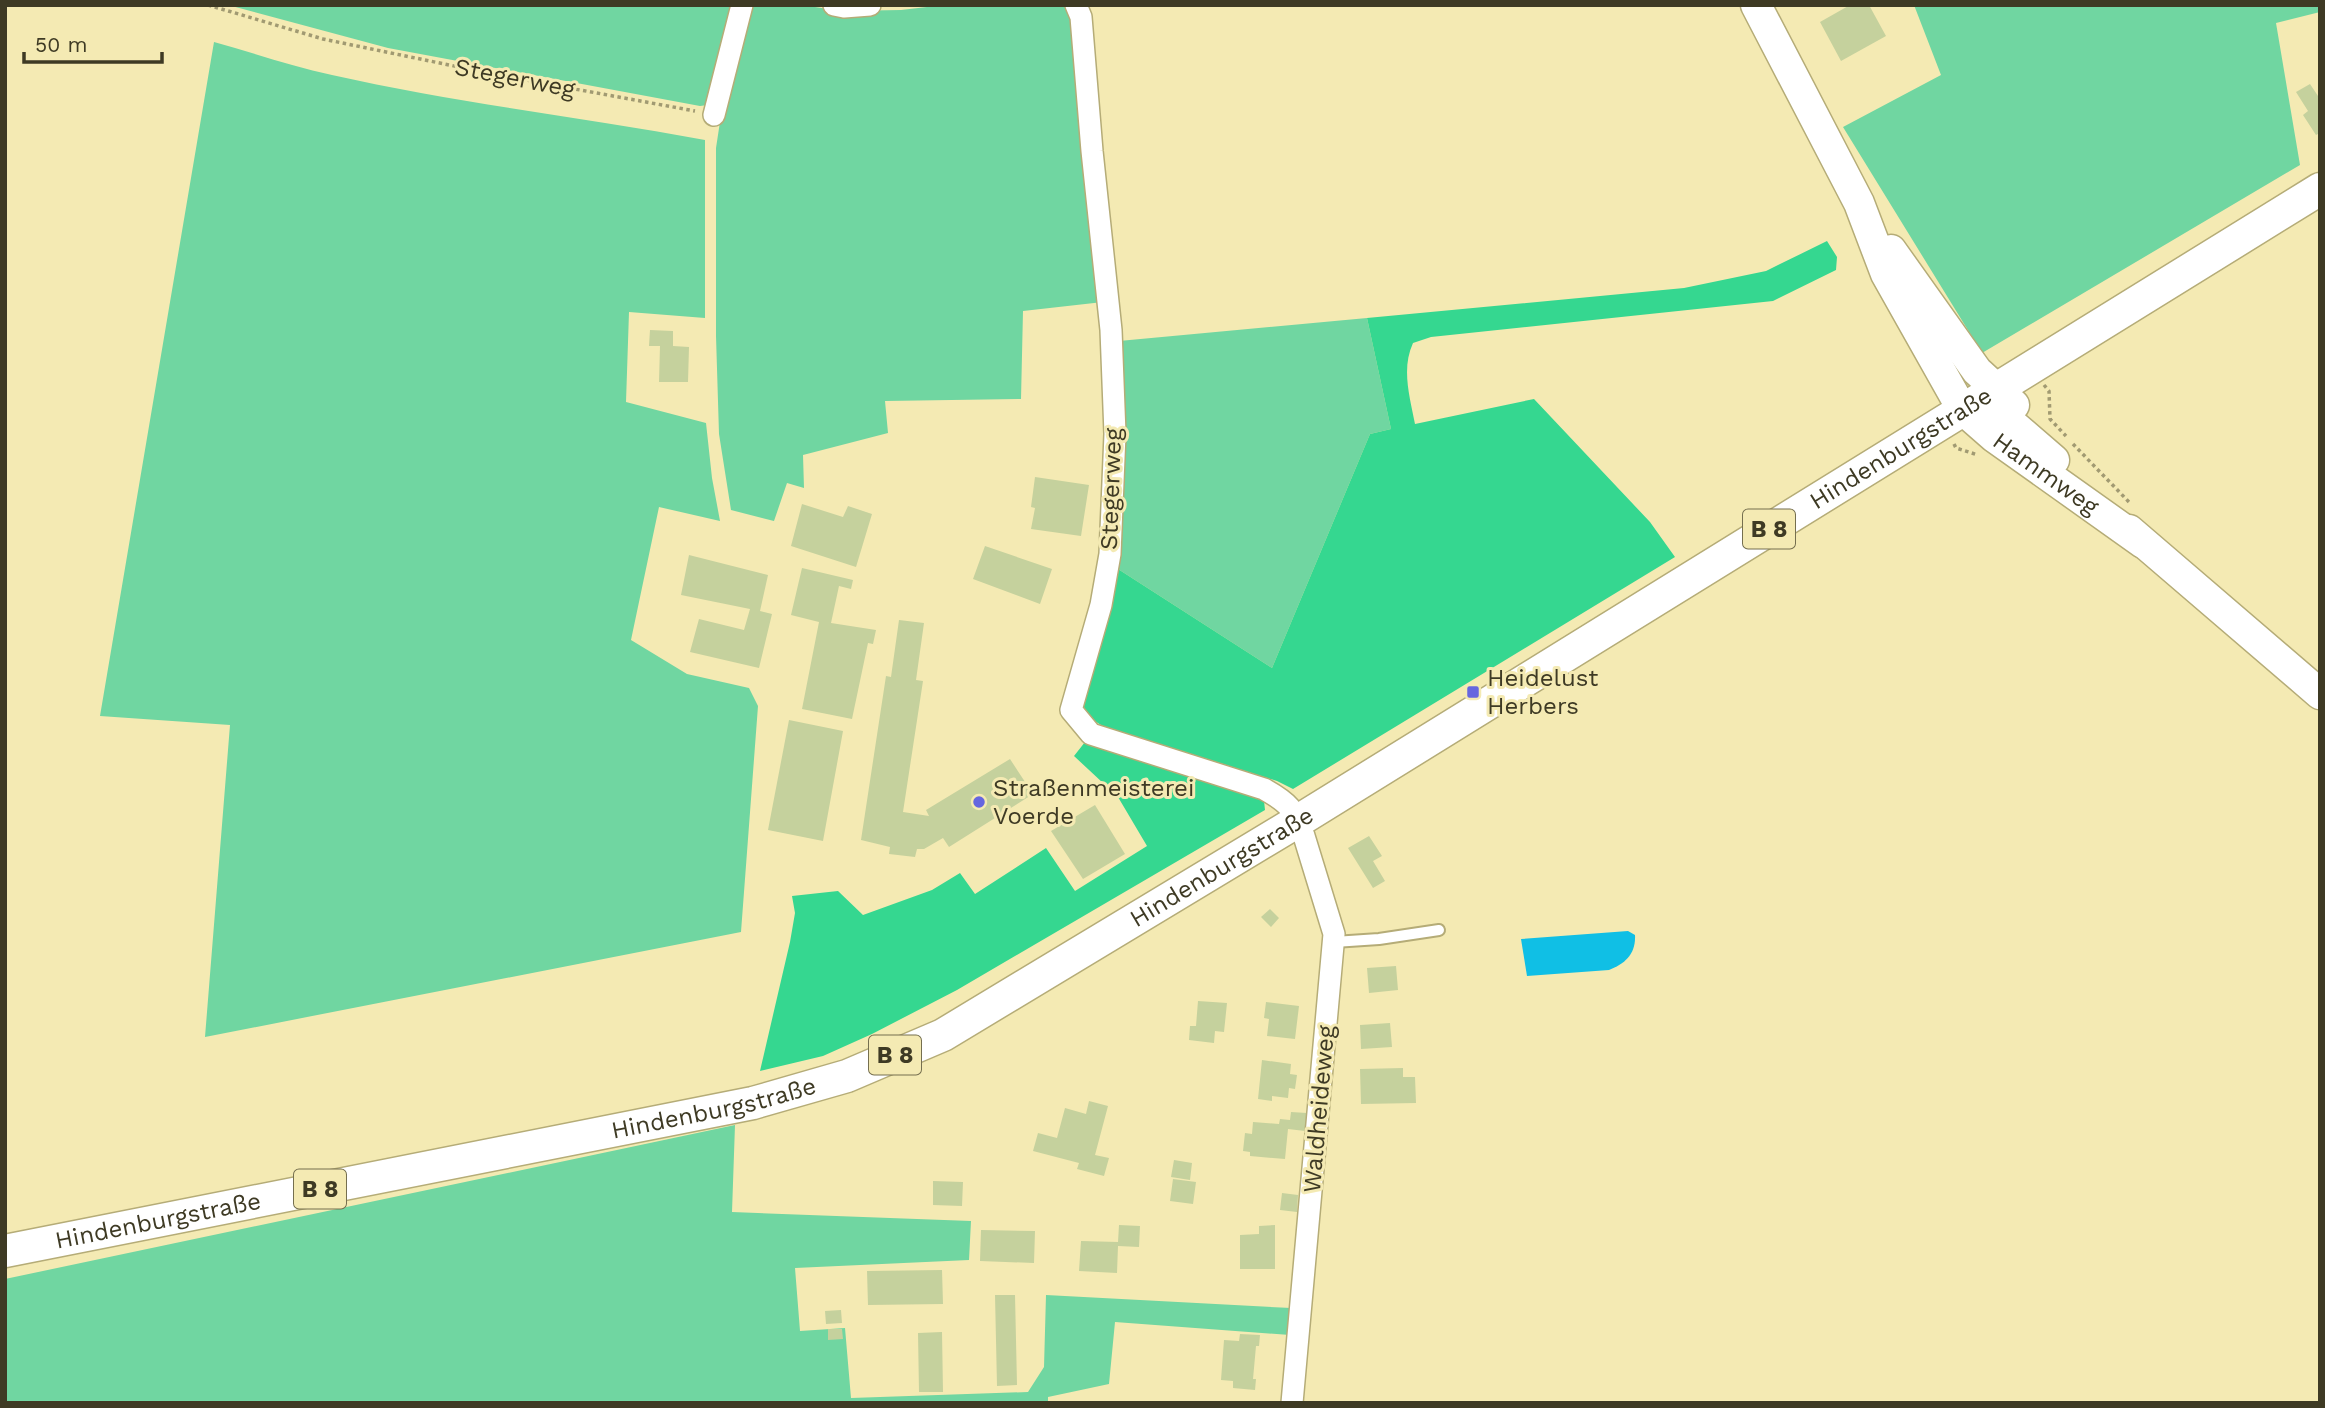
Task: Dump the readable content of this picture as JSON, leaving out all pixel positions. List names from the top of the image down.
{
  "streets": {
    "main road": ["Hindenburgstraße", "Hammweg", "B 8"],
    "street": ["Stegerweg", "Waldheideweg"]
  },
  "crossings": [
    ["Stegerweg", "Hindenburgstraße"],
    ["Stegerweg", "Waldheideweg"],
    ["Hindenburgstraße", "Hammweg"],
    ["Hindenburgstraße", "Waldheideweg"]
  ],
  "places": {
    "transit": ["Heidelust Herbers"],
    "other": ["Straßenmeisterei Voerde"]
  },
  "scale_bar": "50 m"
}
